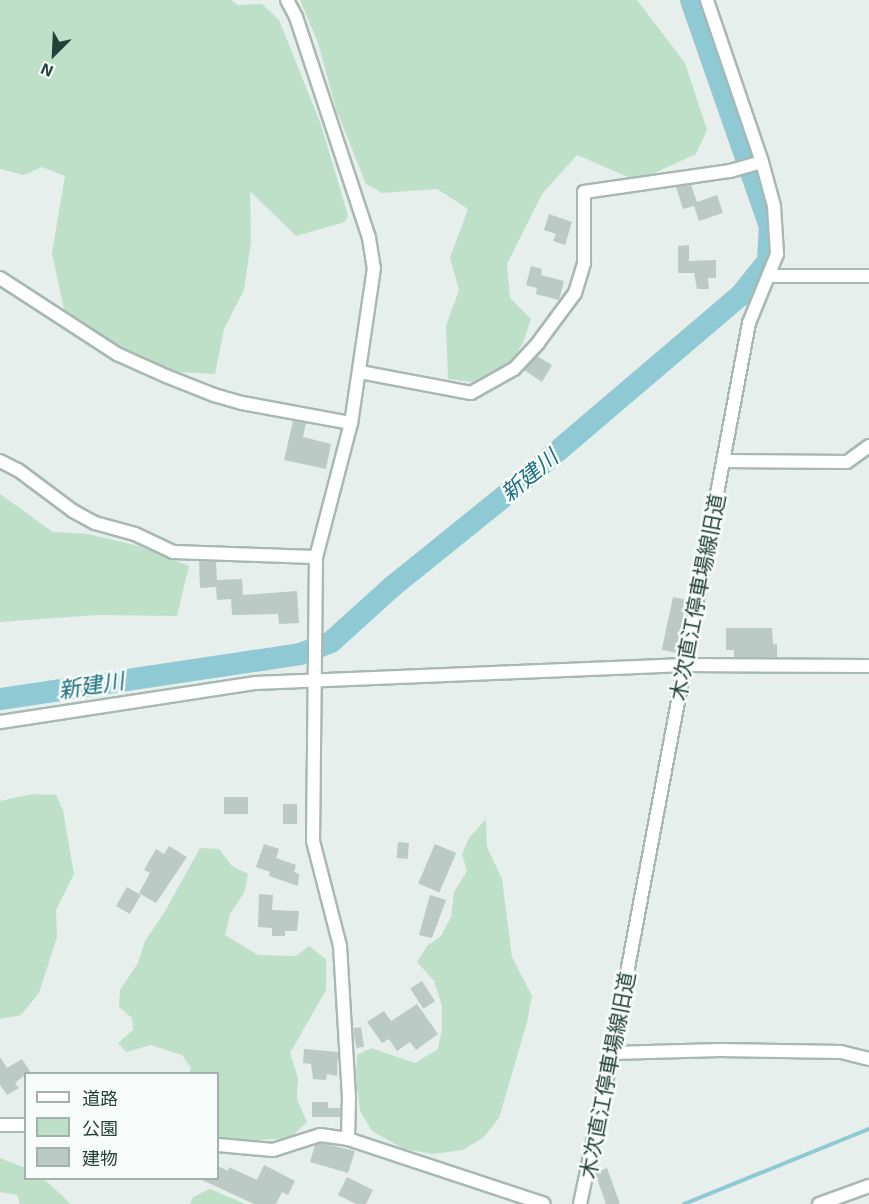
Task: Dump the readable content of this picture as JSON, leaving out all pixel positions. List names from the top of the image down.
{
  "streets": {
    "street": ["木次直江停車場線旧道"]
  },
  "water": ["新建川"],
  "legend": ["道路", "公園", "建物"],
  "north": "bottom left"
}
